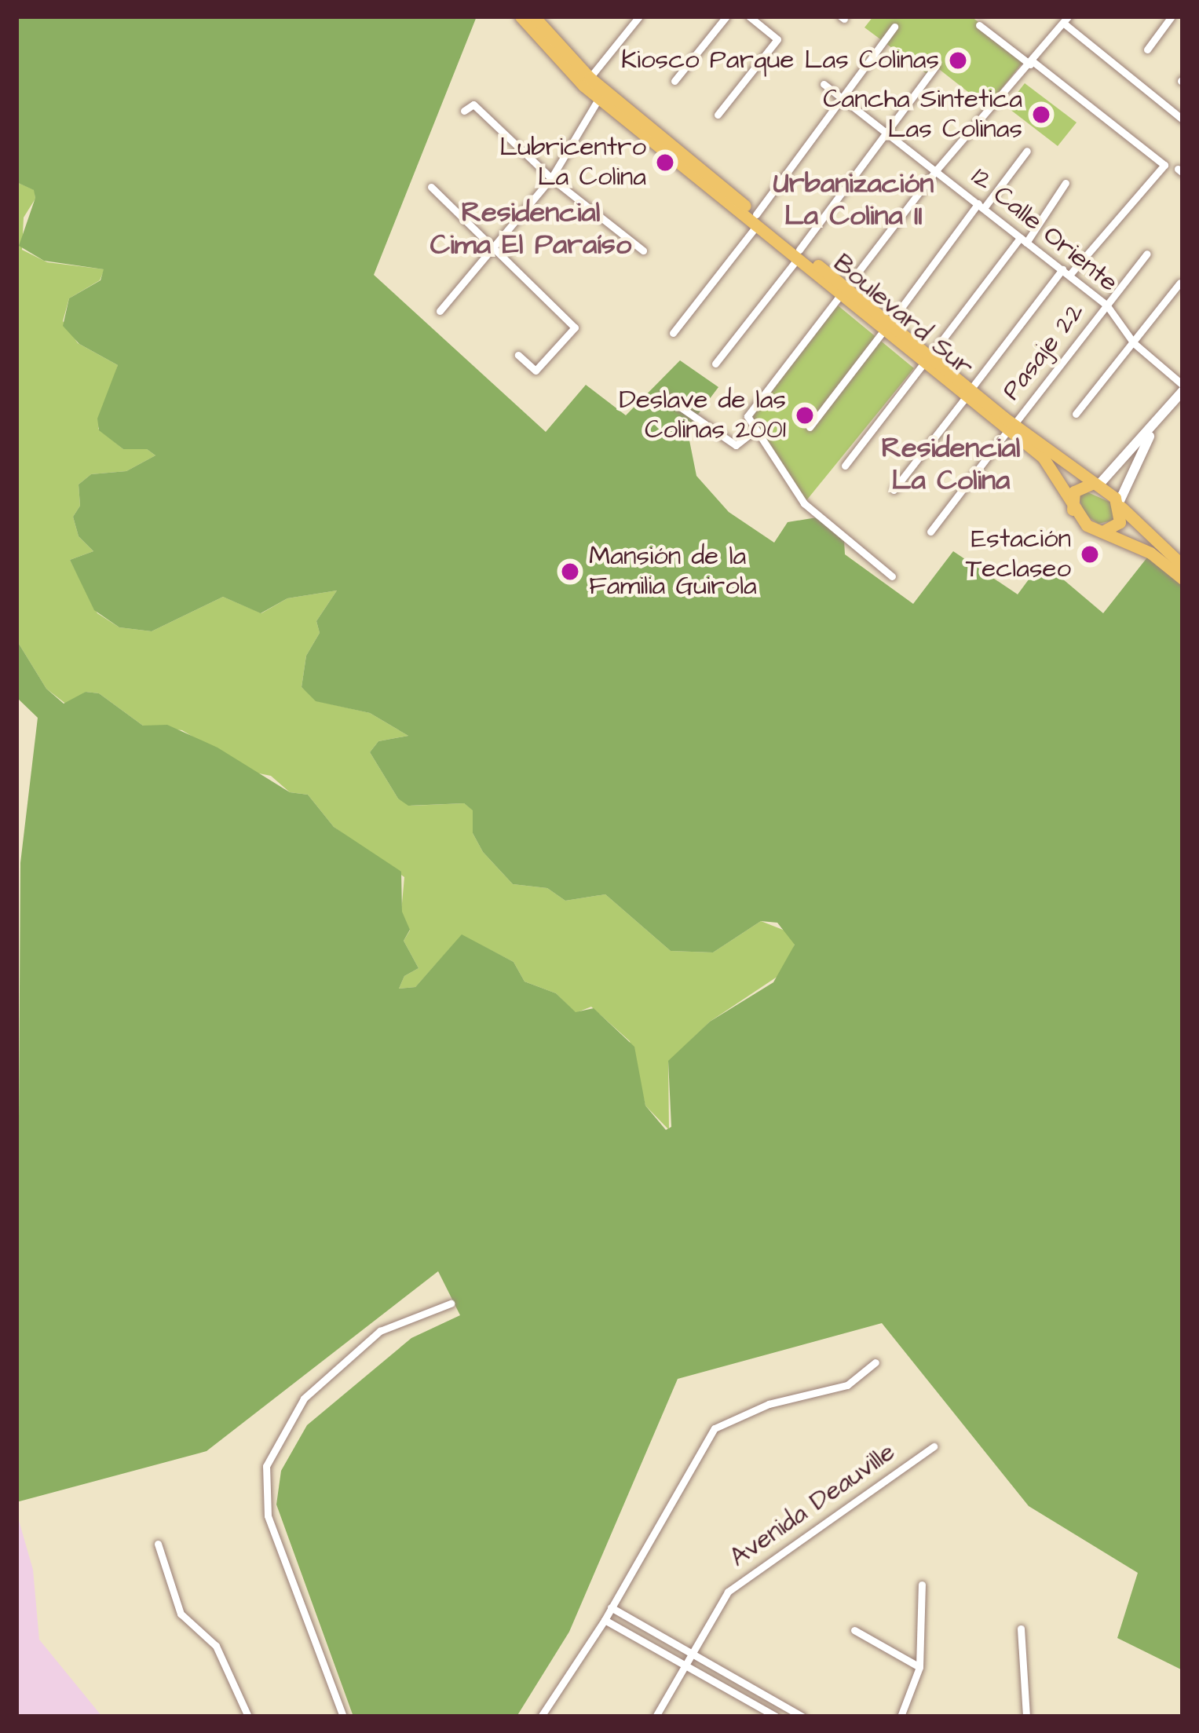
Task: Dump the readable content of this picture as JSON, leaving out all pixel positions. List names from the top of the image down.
{
  "streets": {
    "highway": ["Boulevard Sur"],
    "street": ["12 Calle Oriente", "Pasaje 22", "Avenida Deauville"]
  },
  "crossings": [
    ["12 Calle Oriente", "Pasaje 22"],
    ["Boulevard Sur", "Pasaje 22"]
  ],
  "districts": ["Urbanización La Colina II", "Residencial Cima El Paraíso", "Residencial La Colina"],
  "places": [
    "Kiosco Parque Las Colinas",
    "Cancha Sintetica Las Colinas",
    "Lubricentro La Colina",
    "Deslave de las Colinas 2001",
    "Estación Teclaseo",
    "Mansión de la Familia Guirola"
  ]
}
